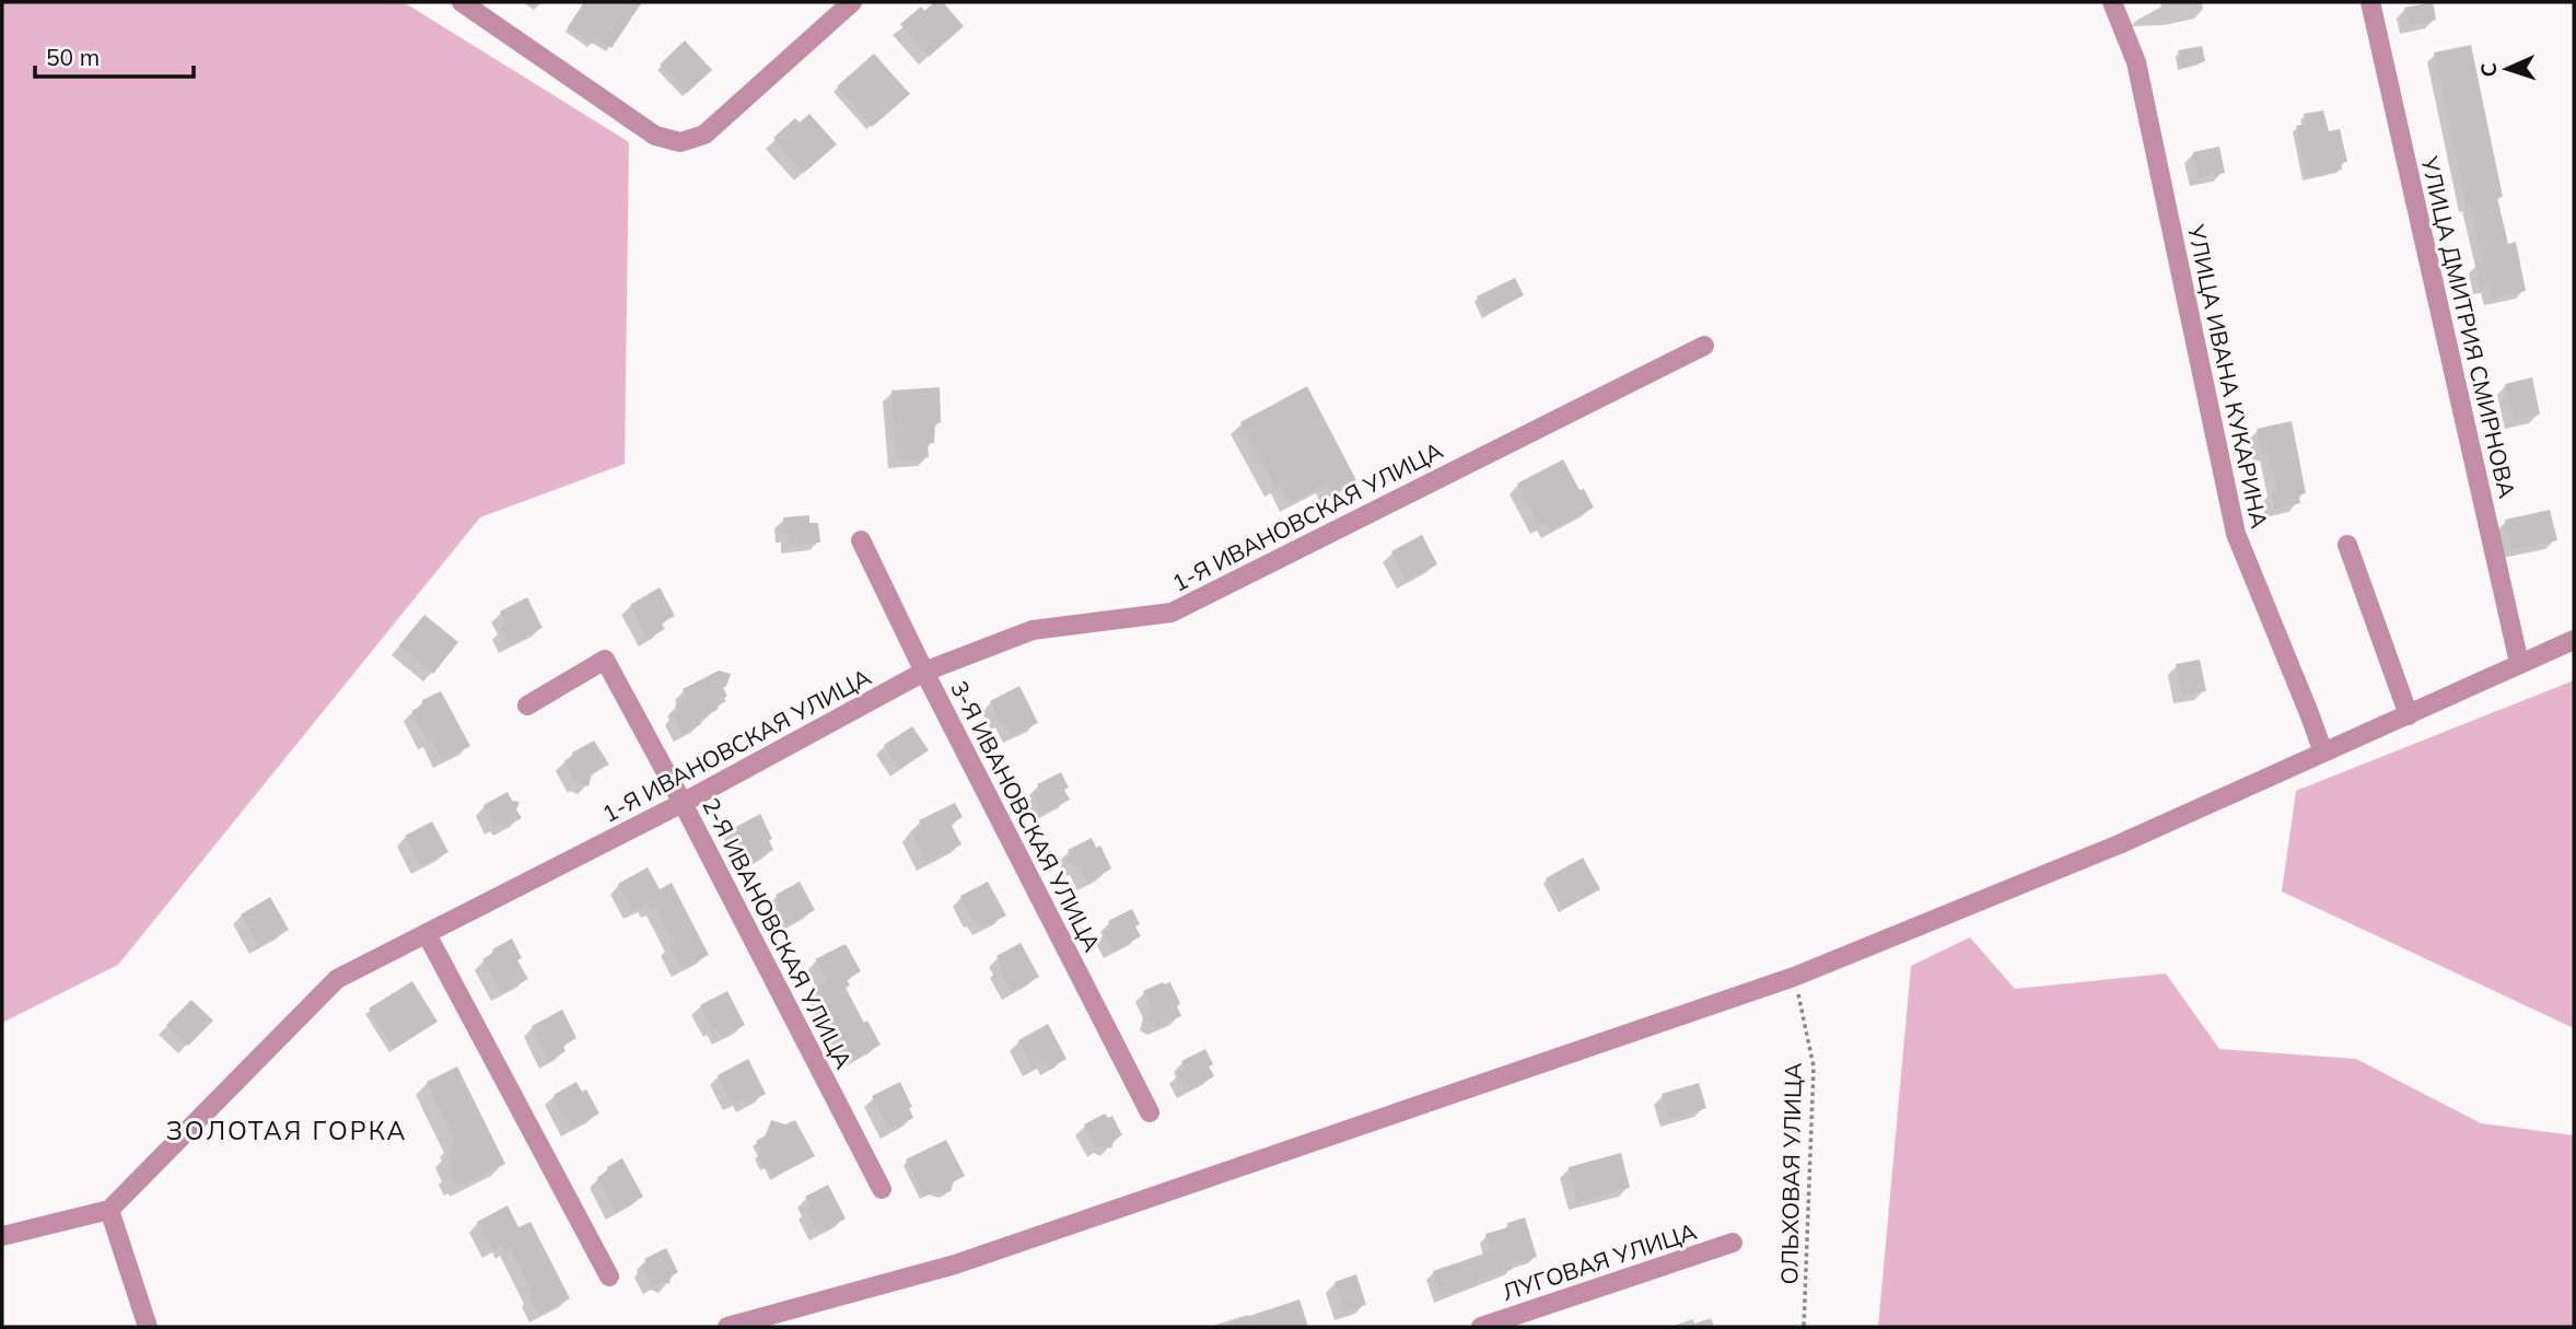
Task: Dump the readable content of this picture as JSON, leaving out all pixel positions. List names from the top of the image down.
{
  "streets": {
    "street": [
      "УЛИЦА ДМИТРИЯ СМИРНОВА",
      "УЛИЦА ИВАНА КУКАРИНА",
      "1-Я ИВАНОВСКАЯ УЛИЦА",
      "3-Я ИВАНОВСКАЯ УЛИЦА",
      "2-Я ИВАНОВСКАЯ УЛИЦА",
      "ЛУГОВАЯ УЛИЦА"
    ],
    "path": ["ОЛЬХОВАЯ УЛИЦА"]
  },
  "crossings": [
    ["1-Я ИВАНОВСКАЯ УЛИЦА", "3-Я ИВАНОВСКАЯ УЛИЦА"],
    ["1-Я ИВАНОВСКАЯ УЛИЦА", "2-Я ИВАНОВСКАЯ УЛИЦА"]
  ],
  "districts": ["ЗОЛОТАЯ ГОРКА"],
  "scale_bar": "50 m",
  "north": "left"
}
